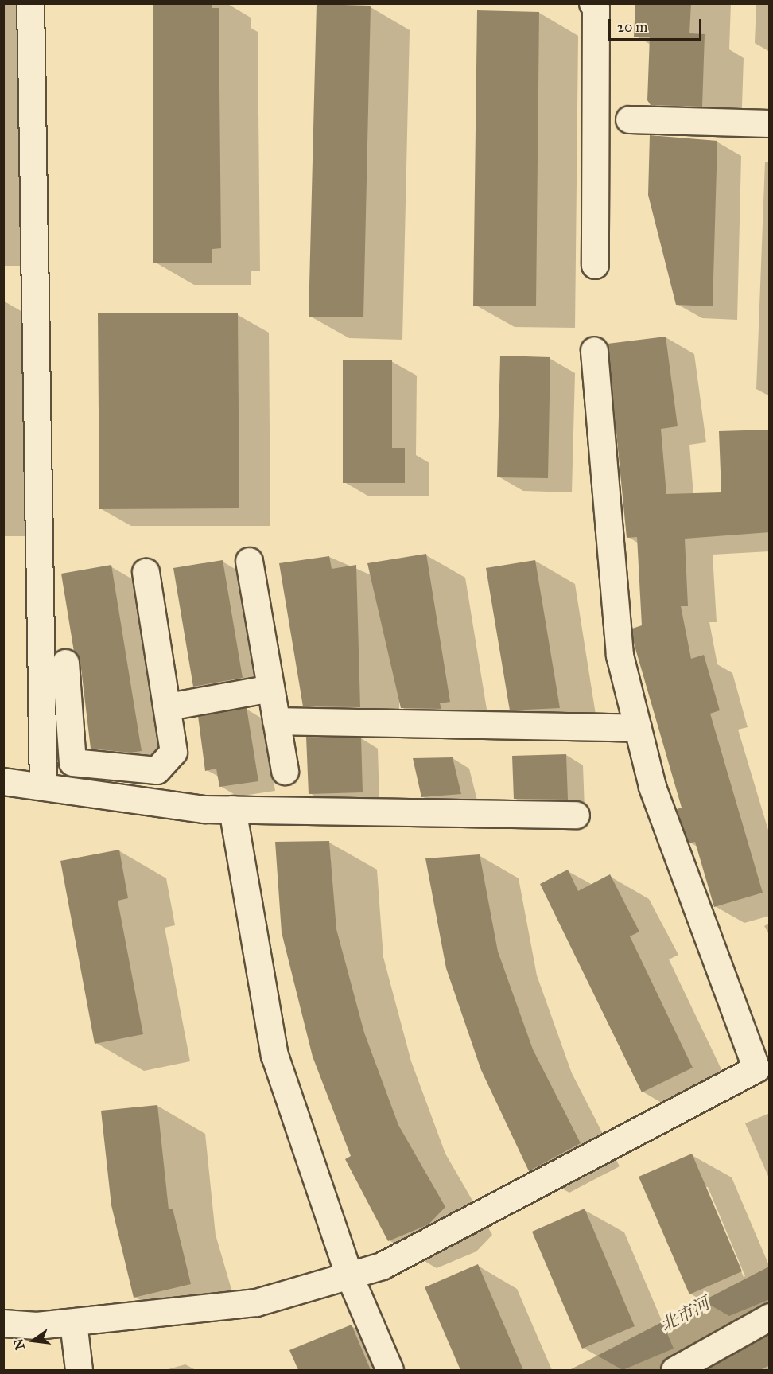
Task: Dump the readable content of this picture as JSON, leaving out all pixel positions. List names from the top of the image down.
{
  "water": ["北市河"],
  "scale_bar": "20 m",
  "north": "left"
}
